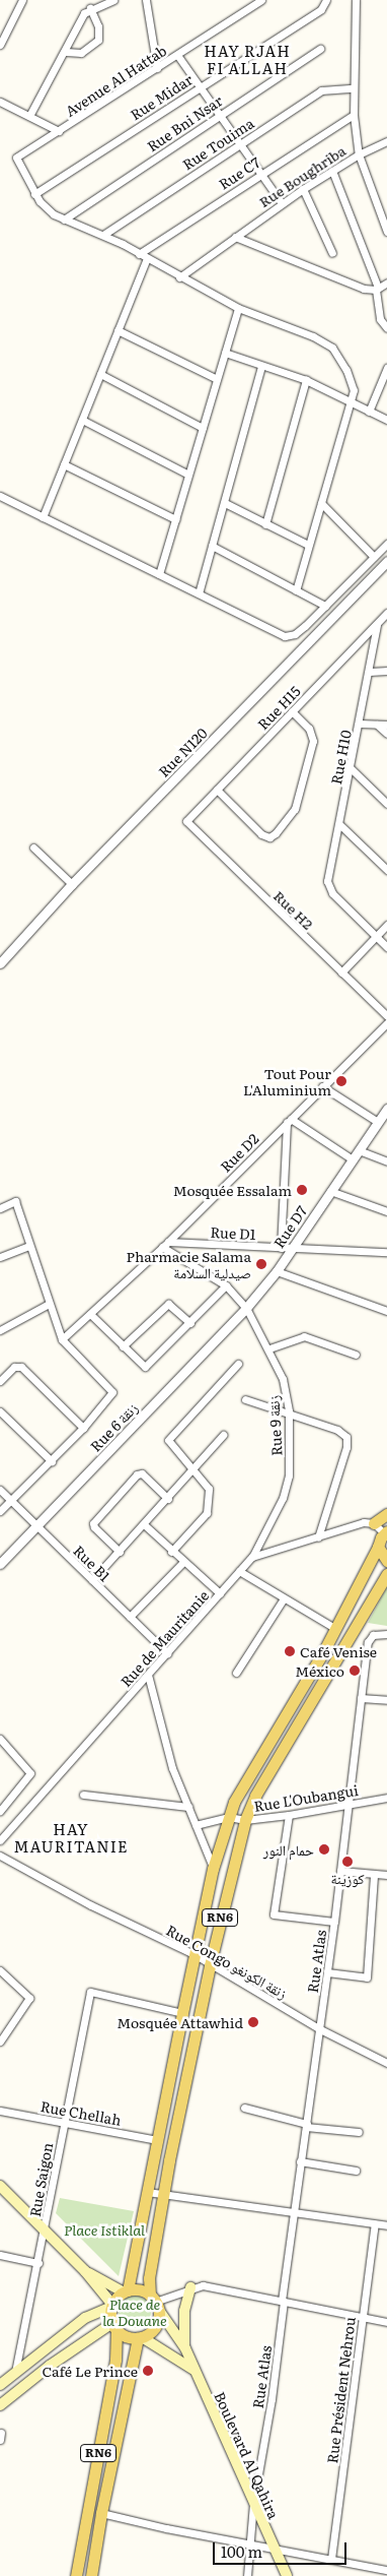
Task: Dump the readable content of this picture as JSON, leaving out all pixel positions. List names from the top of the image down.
{
  "streets": {
    "main road": ["RN6", "Boulevard Al Qahira"],
    "street": [
      "Avenue Al Hattab",
      "Rue Midar",
      "Rue Bni Nsar",
      "Rue Touima",
      "Rue C7",
      "Rue Boughriba",
      "Rue H15",
      "Rue N120",
      "Rue H10",
      "Rue H2",
      "Rue D2",
      "Rue D7",
      "Rue D1",
      "Rue 9 زنقة",
      "Rue 6 زنقة",
      "Rue B1",
      "Rue de Mauritanie",
      "Rue L'Oubangui",
      "Rue Congo زنقة الكونغو",
      "Rue Atlas",
      "Rue Chellah",
      "Rue Saigon",
      "Rue Président Nehrou"
    ]
  },
  "crossings": [
    ["Avenue Al Hattab", "Rue Midar"],
    ["Rue H15", "Rue H10"],
    ["Rue H15", "Rue H2"],
    ["Rue D2", "Rue D1"],
    ["Rue D2", "Rue 9 زنقة"],
    ["Rue D7", "Rue D1"],
    ["Rue D7", "Rue 9 زنقة"],
    ["Rue D7", "Rue 6 زنقة"],
    ["Rue D1", "Rue 9 زنقة"],
    ["Rue 9 زنقة", "Rue 6 زنقة"],
    ["Rue 9 زنقة", "Rue de Mauritanie"],
    ["Rue 6 زنقة", "Rue B1"],
    ["Rue B1", "Rue de Mauritanie"],
    ["Rue L'Oubangui", "RN6"],
    ["Rue L'Oubangui", "Rue Atlas"],
    ["RN6", "Rue Congo زنقة الكونغو"],
    ["RN6", "Rue Chellah"],
    ["RN6", "Rue Saigon"],
    ["RN6", "Boulevard Al Qahira"],
    ["Rue Congo زنقة الكونغو", "Rue Atlas"],
    ["Rue Atlas", "Boulevard Al Qahira"],
    ["Rue Chellah", "Rue Saigon"]
  ],
  "districts": ["HAY RJAH FI ALLAH", "HAY MAURITANIE"],
  "parks": ["Place Istiklal", "Place de la Douane"],
  "places": [
    "Tout Pour L'Aluminium",
    "Mosquée Essalam",
    "Pharmacie Salama صيدلية السلامة",
    "Café Venise",
    "México",
    "حمام النور",
    "كوزينة",
    "Mosquée Attawhid",
    "Café Le Prince"
  ],
  "scale_bar": "100 m"
}
